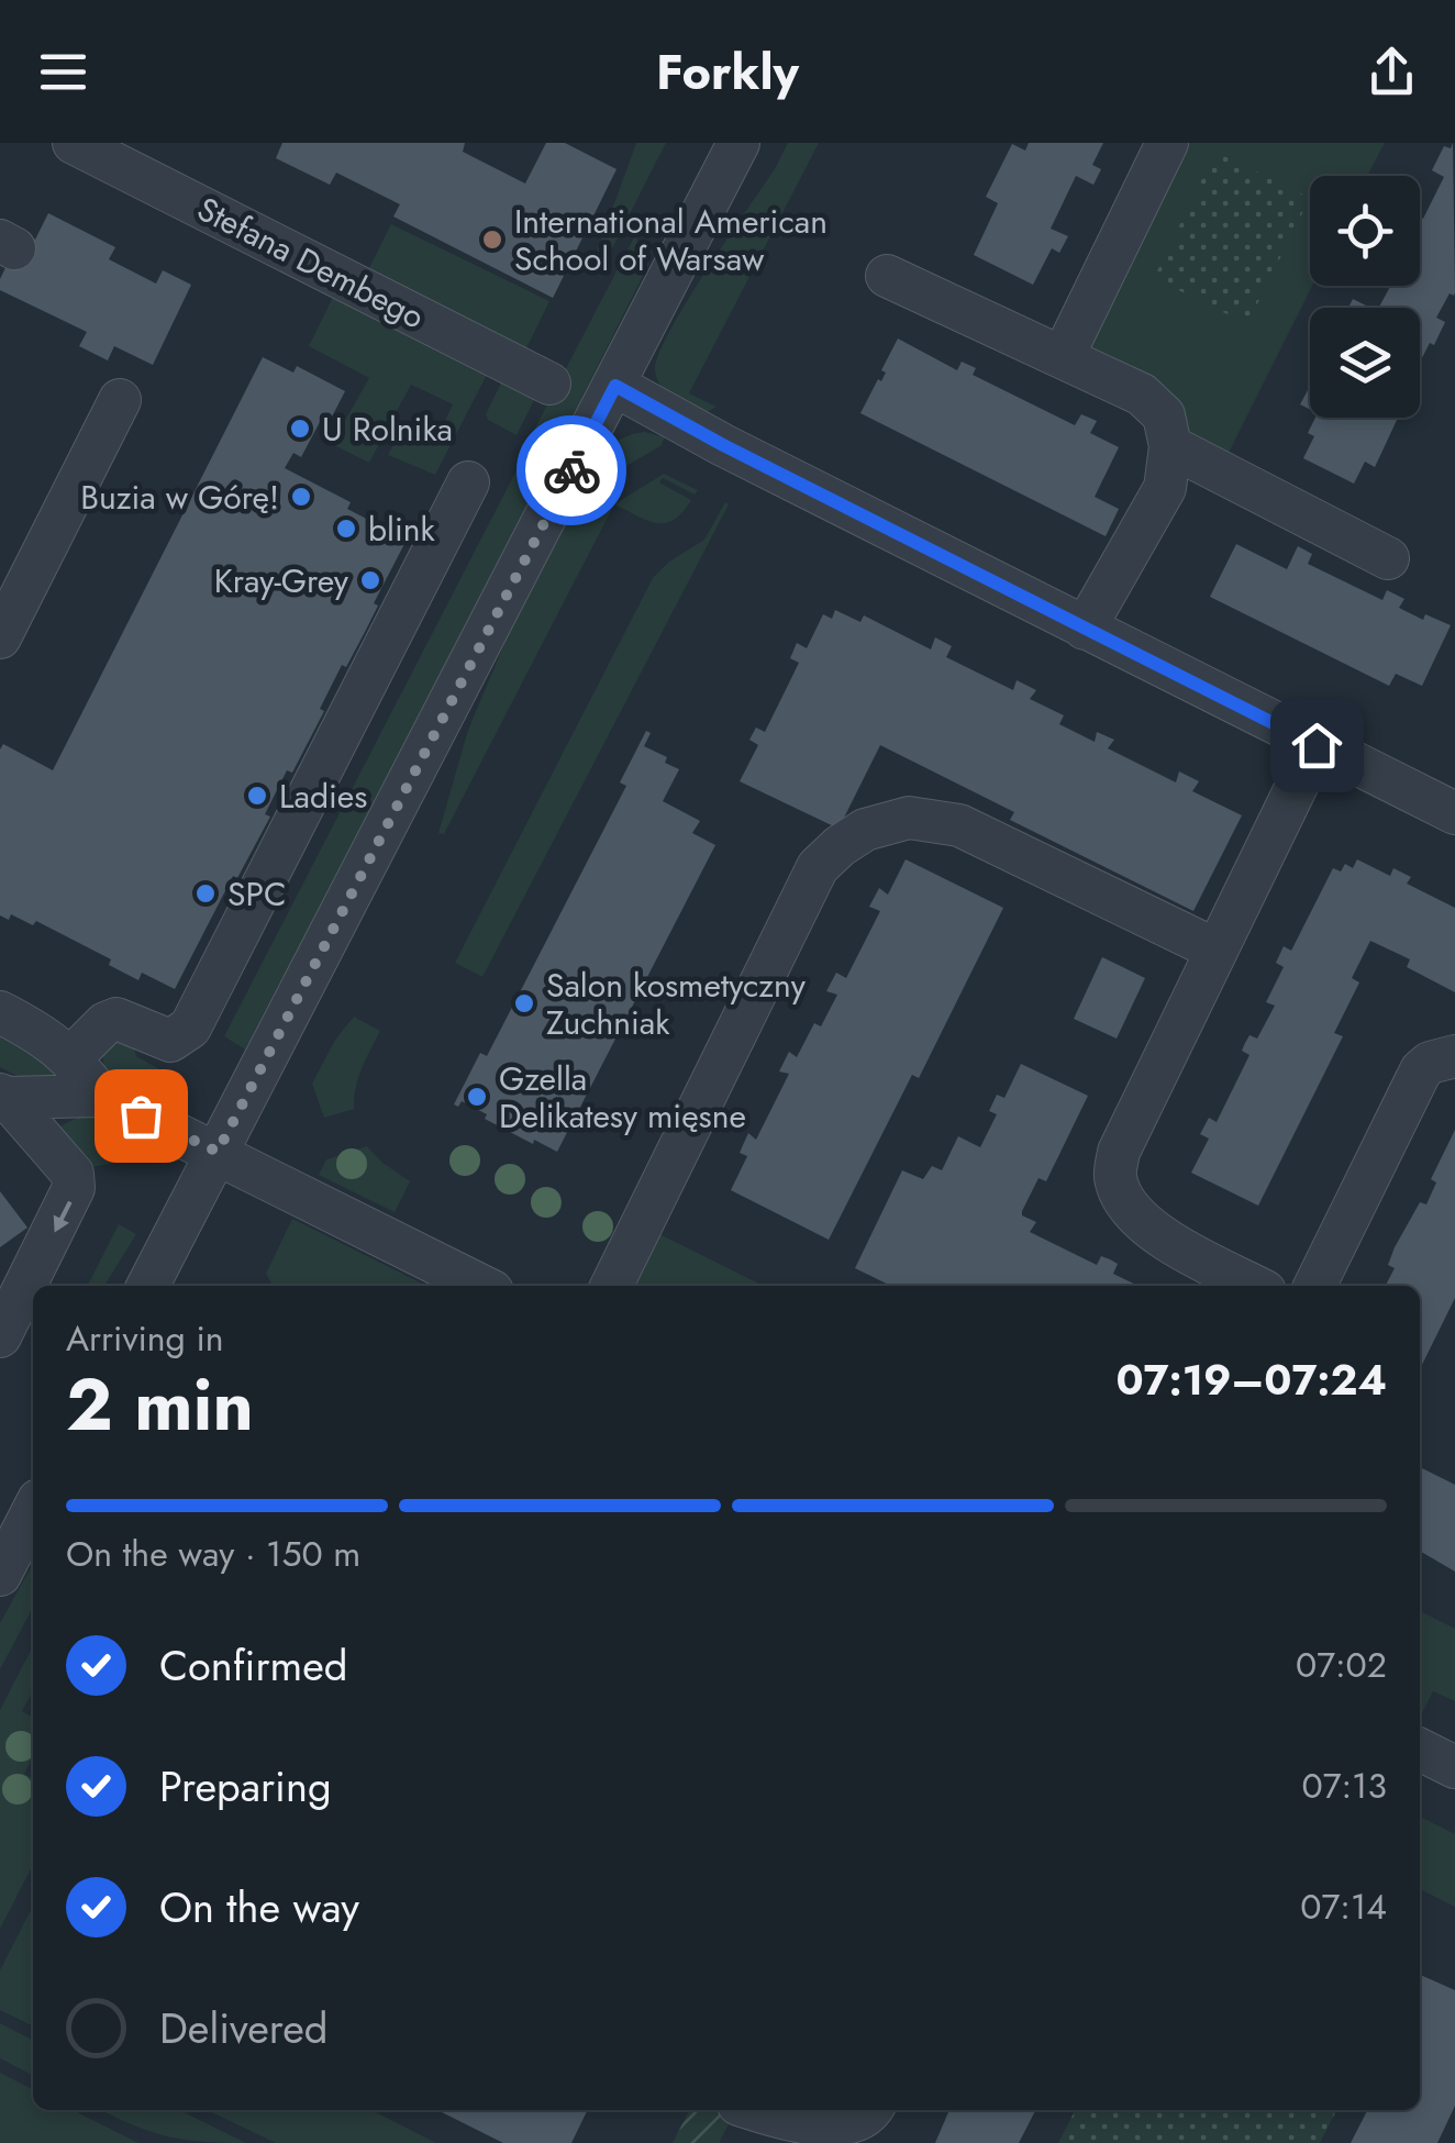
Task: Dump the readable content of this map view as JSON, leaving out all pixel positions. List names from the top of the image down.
{
  "streets": {
    "street": ["Stefana Dembego"]
  },
  "places": [
    "International American School of Warsaw",
    "U Rolnika",
    "Buzia w Górę!",
    "blink",
    "Kray-Grey",
    "Ladies",
    "SPC",
    "Salon kosmetyczny Zuchniak",
    "Gzella Delikatesy mięsne"
  ],
  "page": {
    "header": "Forkly",
    "heading": ["2 min", "Arriving in", "07:19–07:24"],
    "bar": "On the way · 150 m",
    "list": [
      ["Confirmed", "07:02"],
      ["Preparing", "07:13"],
      ["On the way", "07:14"],
      "Delivered"
    ]
  }
}
